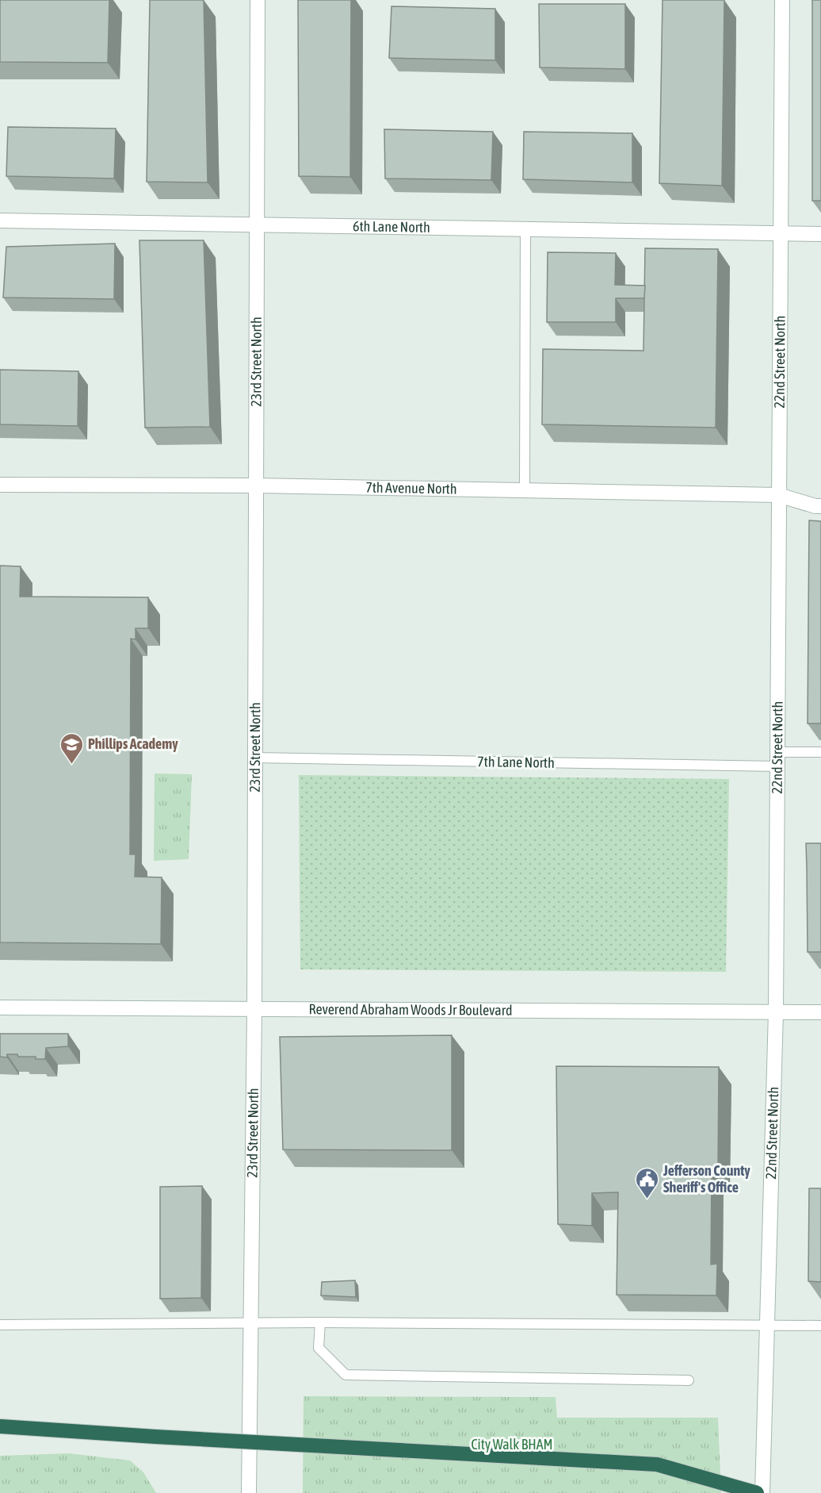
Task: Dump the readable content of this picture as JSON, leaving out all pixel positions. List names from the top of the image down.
{
  "streets": {
    "street": [
      "6th Lane North",
      "23rd Street North",
      "22nd Street North",
      "7th Avenue North",
      "Reverend Abraham Woods Jr Boulevard"
    ],
    "lane": ["7th Lane North"]
  },
  "crossings": [
    ["6th Lane North", "23rd Street North"],
    ["6th Lane North", "22nd Street North"],
    ["23rd Street North", "7th Avenue North"],
    ["23rd Street North", "7th Lane North"],
    ["23rd Street North", "Reverend Abraham Woods Jr Boulevard"],
    ["22nd Street North", "7th Avenue North"],
    ["22nd Street North", "7th Lane North"],
    ["22nd Street North", "Reverend Abraham Woods Jr Boulevard"]
  ],
  "parks": ["City Walk BHAM"],
  "places": {
    "school or university": ["Phillips Academy"],
    "public building": ["Jefferson County Sheriff's Office"]
  }
}
